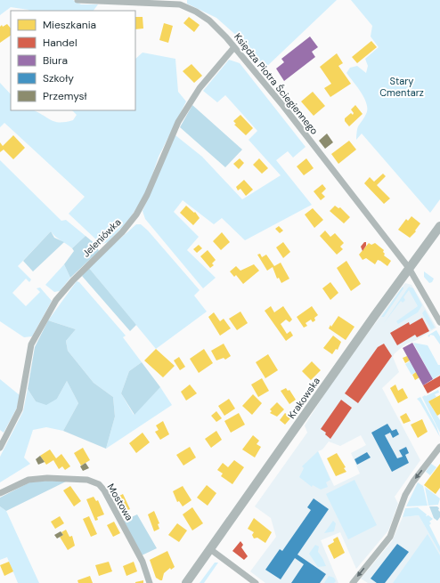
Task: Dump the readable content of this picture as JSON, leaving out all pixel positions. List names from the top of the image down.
{
  "streets": {
    "main road": ["Krakowska"],
    "street": ["Księdza Piotra Ściegiennego", "Jeleniówka", "Mostowa"]
  },
  "crossings": [
    ["Księdza Piotra Ściegiennego", "Jeleniówka"],
    ["Księdza Piotra Ściegiennego", "Krakowska"]
  ],
  "parks": ["Stary Cmentarz"],
  "legend": [
    "Mieszkania",
    "Handel",
    "Biura",
    "Szkoły",
    "Przemysł"
  ]
}
